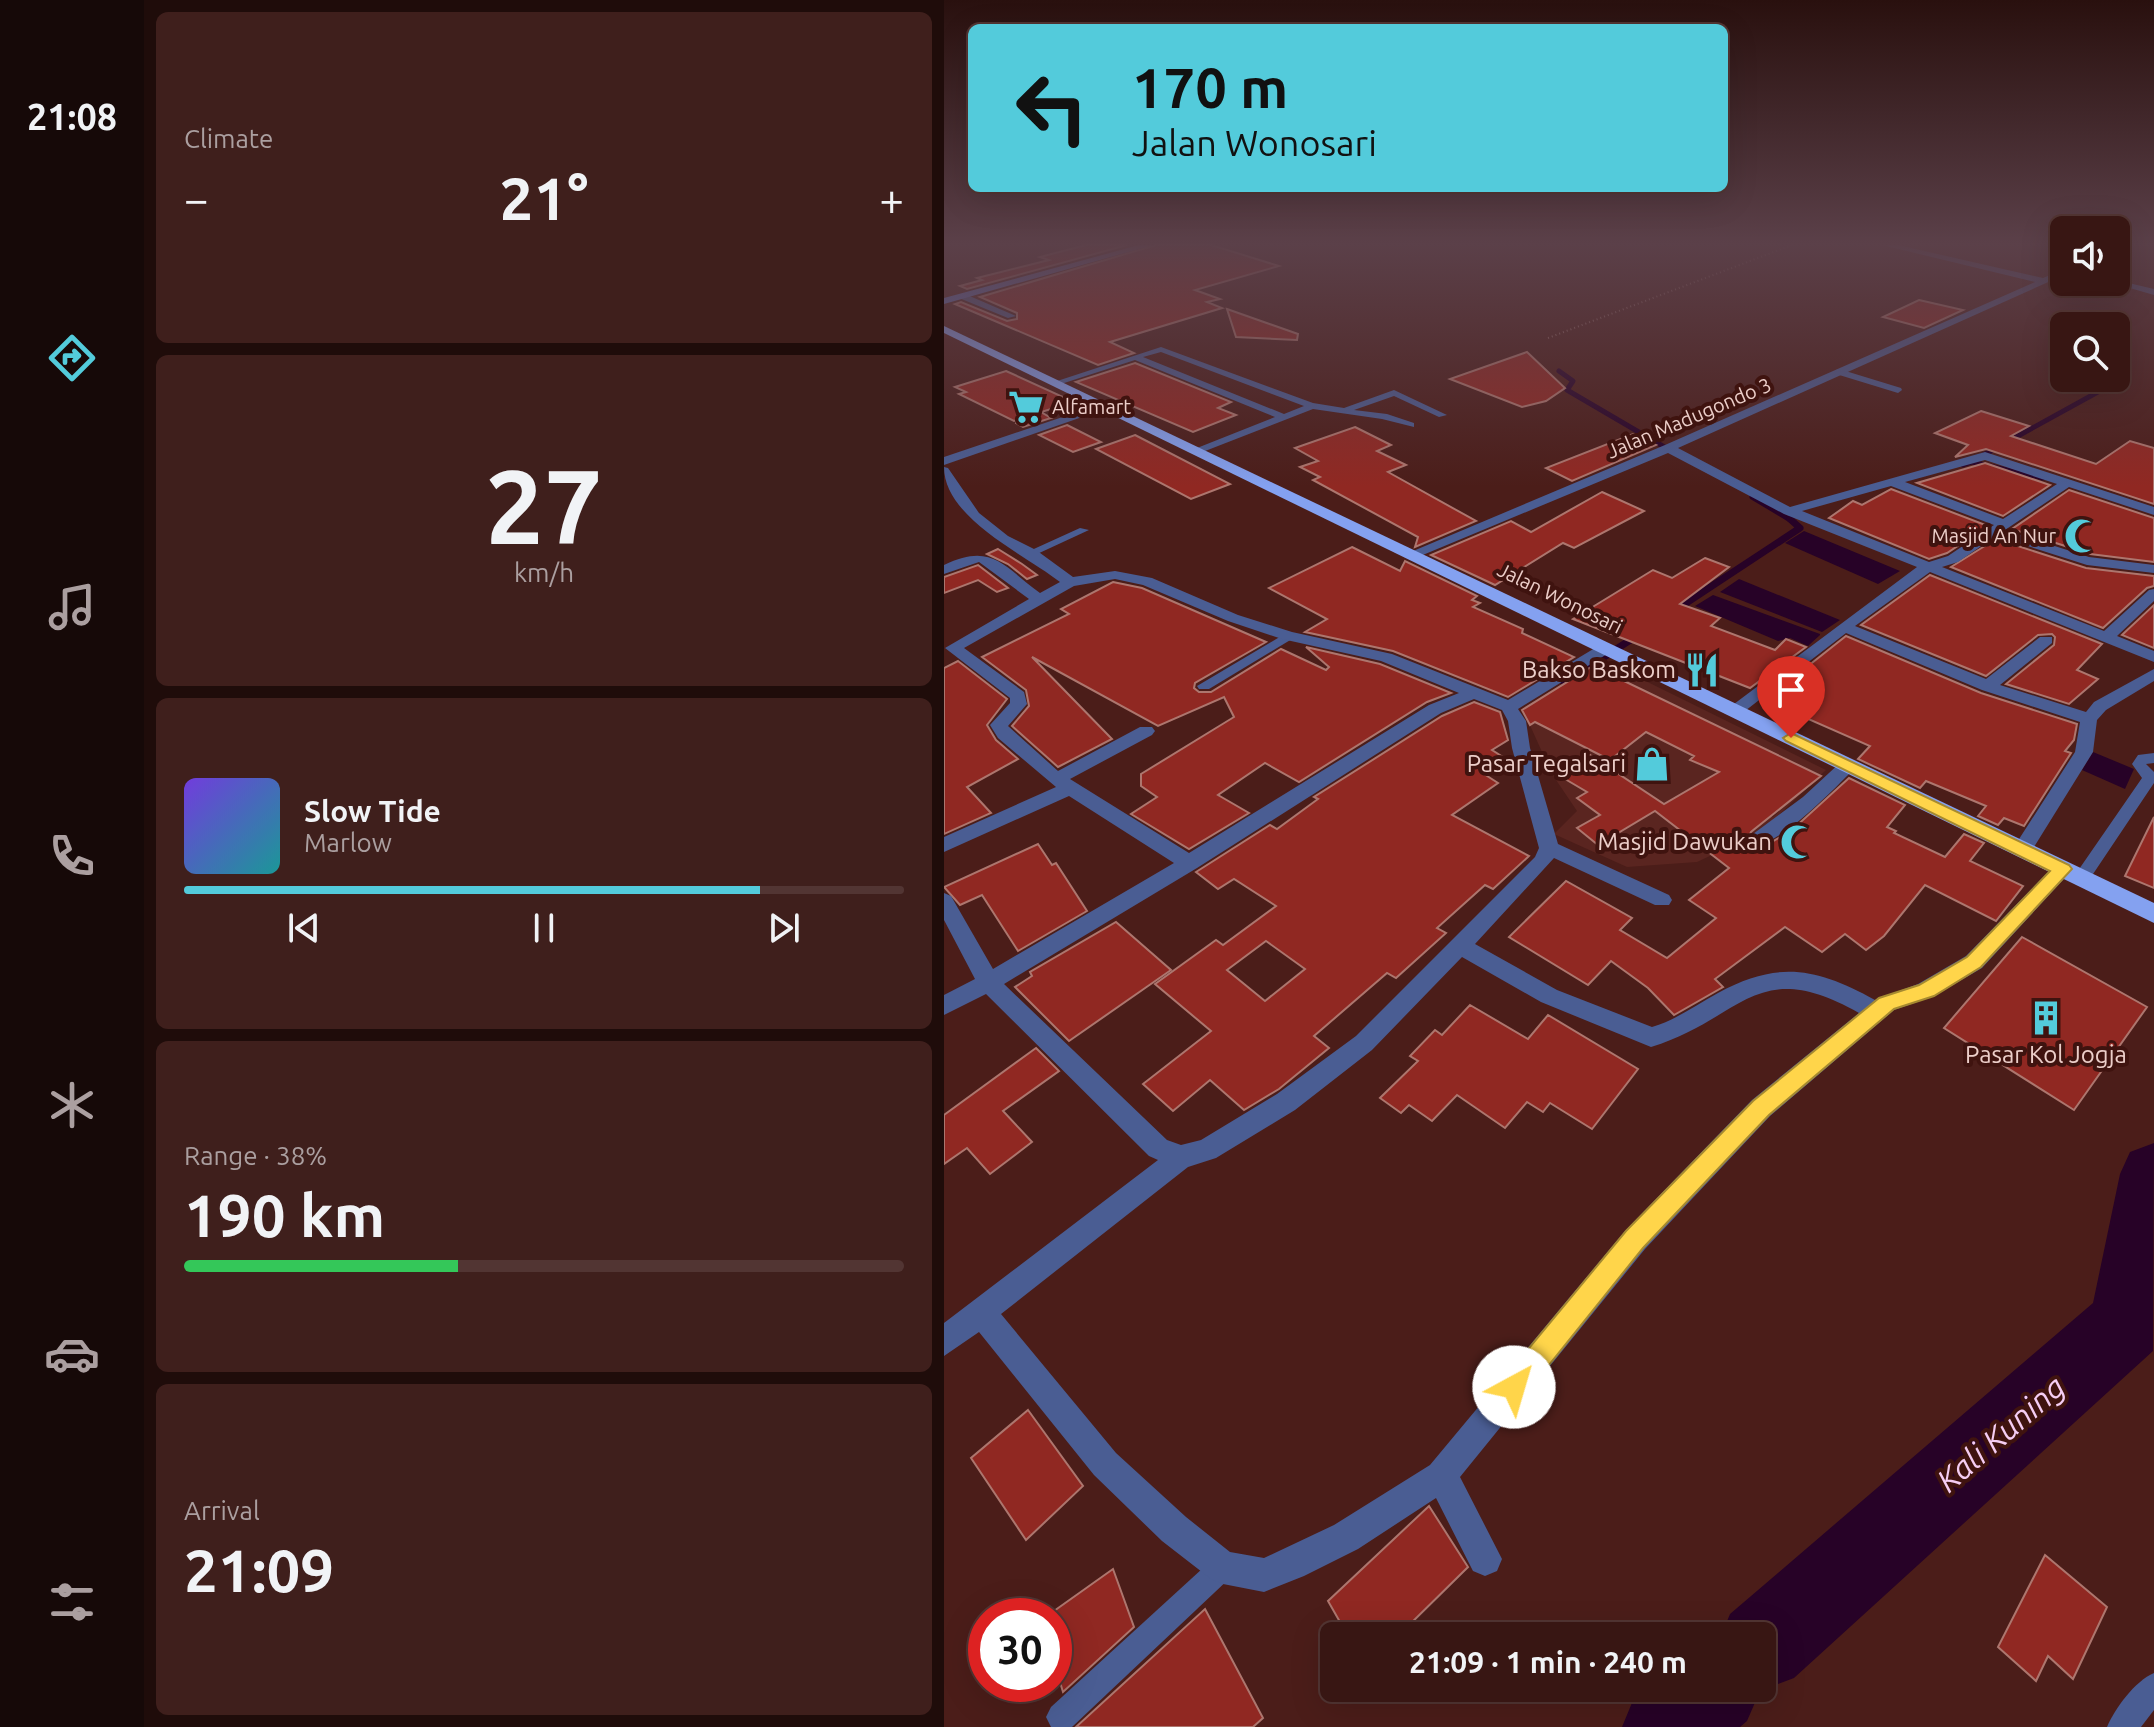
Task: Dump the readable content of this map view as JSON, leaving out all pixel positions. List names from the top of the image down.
{
  "streets": {
    "highway": ["Jalan Wonosari"],
    "street": ["Jalan Madugondo 3"]
  },
  "crossings": [
    ["Jalan Madugondo 3", "Jalan Wonosari"]
  ],
  "water": ["Kali Kuning"],
  "places": {
    "supermarket": ["Alfamart"],
    "mosque": ["Masjid An Nur", "Masjid Dawukan"],
    "restaurant": ["Bakso Baskom"],
    "shop": ["Pasar Tegalsari"],
    "building": ["Pasar Kol Jogja"]
  },
  "page": {
    "tabs": "21:08",
    "tile": [
      "Climate",
      ["27", "km/h"],
      ["Range · 38%", "190 km"],
      ["Arrival", "21:09"]
    ],
    "turn": ["170 m", "Jalan Wonosari"],
    "heat": ["−", "21°", "+"],
    "song": ["Slow Tide", "Marlow"],
    "limit": "30",
    "trip": "21:09 · 1 min · 240 m"
  }
}
